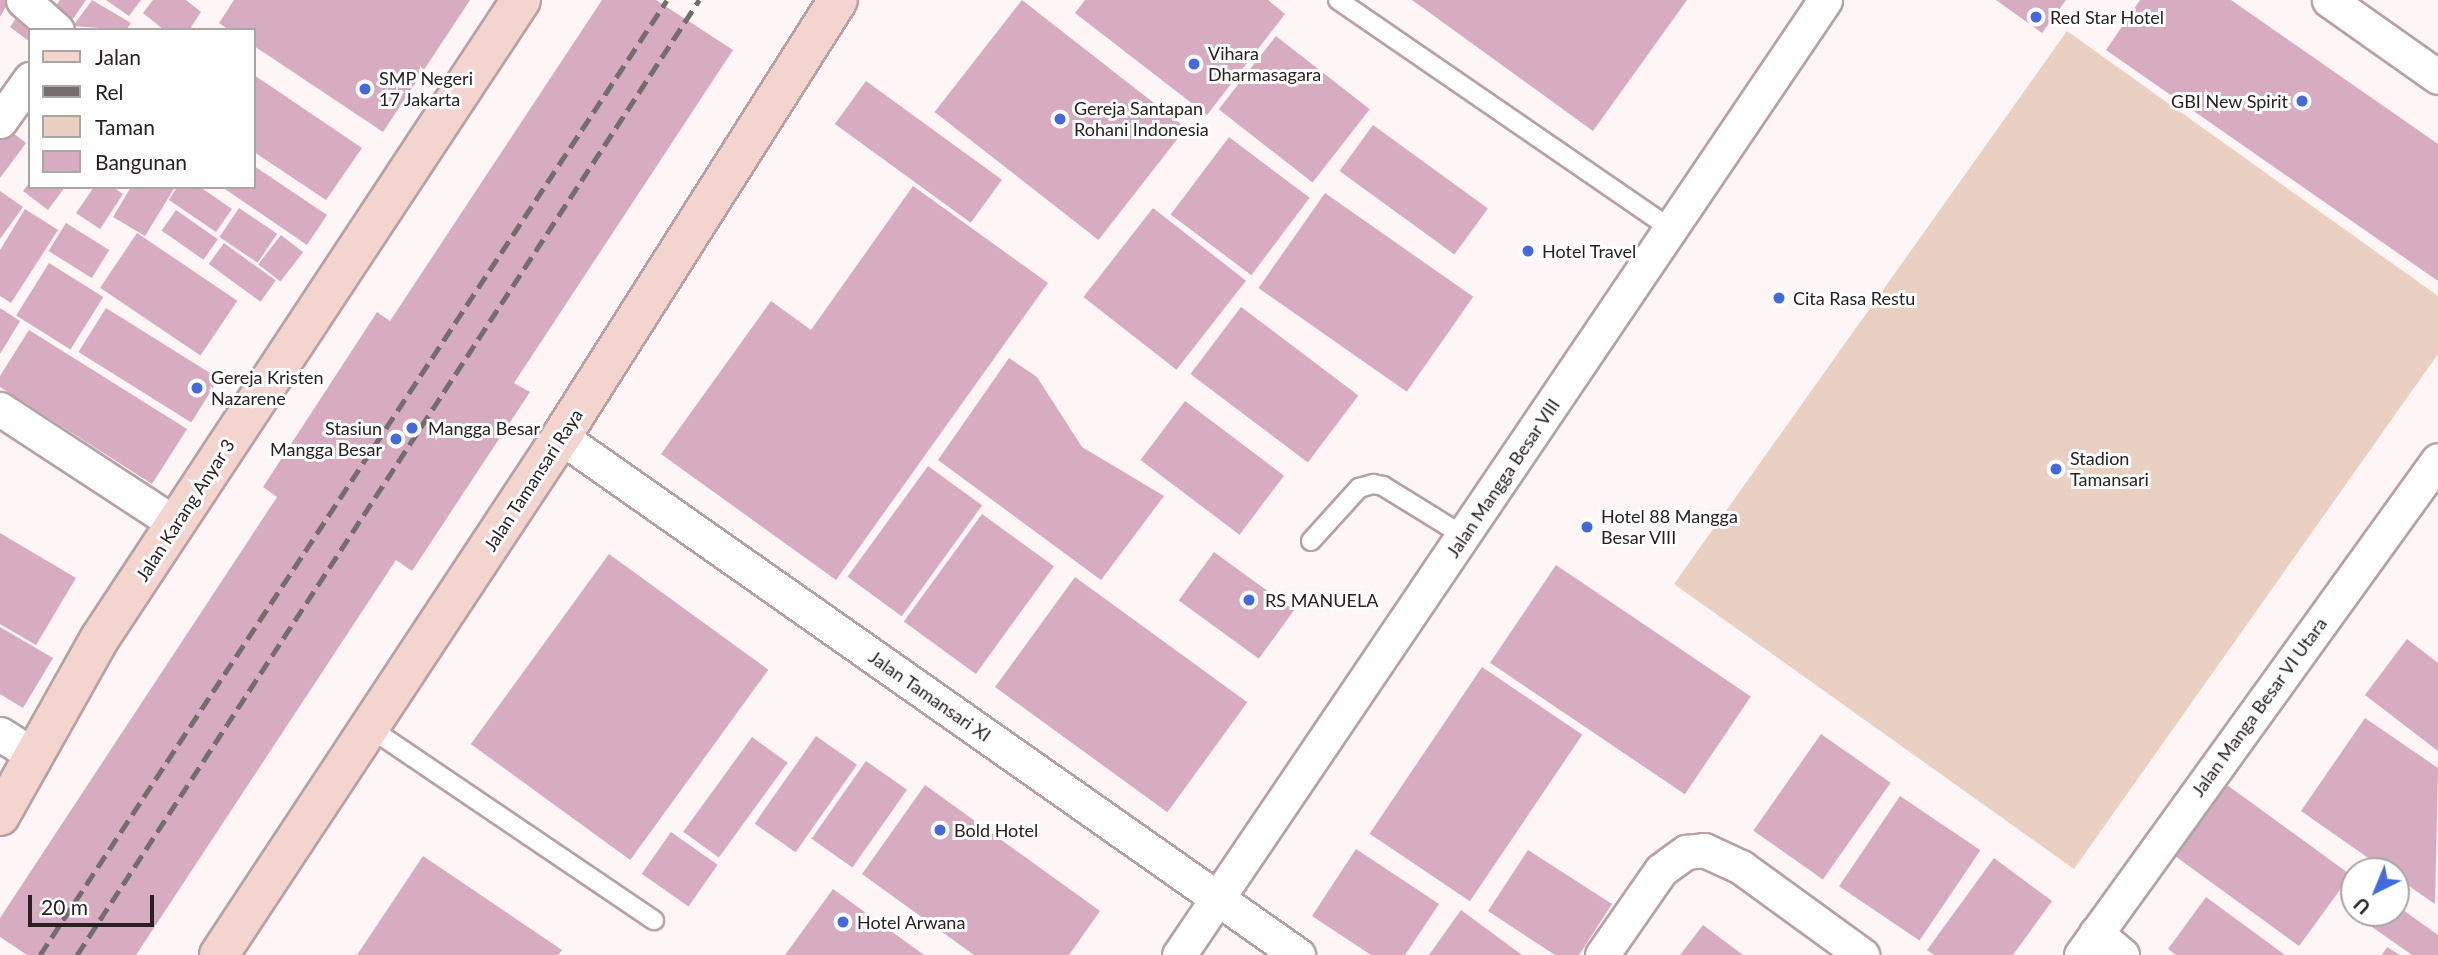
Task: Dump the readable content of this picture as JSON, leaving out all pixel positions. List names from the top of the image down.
{
  "streets": {
    "street": [
      "Jalan Mangga Besar VIII",
      "Jalan Tamansari Raya",
      "Jalan Karang Anyar 3",
      "Jalan Tamansari XI",
      "Jalan Manga Besar VI Utara"
    ]
  },
  "crossings": [
    ["Jalan Mangga Besar VIII", "Jalan Tamansari XI"],
    ["Jalan Tamansari Raya", "Jalan Tamansari XI"]
  ],
  "places": [
    "Red Star Hotel",
    "Vihara Dharmasagara",
    "SMP Negeri 17 Jakarta",
    "GBI New Spirit",
    "Gereja Santapan Rohani Indonesia",
    "Hotel Travel",
    "Cita Rasa Restu",
    "Gereja Kristen Nazarene",
    "Mangga Besar",
    "Stasiun Mangga Besar",
    "Stadion Tamansari",
    "Hotel 88 Mangga Besar VIII",
    "RS MANUELA",
    "Bold Hotel",
    "Hotel Arwana"
  ],
  "legend": [
    "Jalan",
    "Rel",
    "Taman",
    "Bangunan"
  ],
  "scale_bar": "20 m",
  "north": "bottom left"
}
